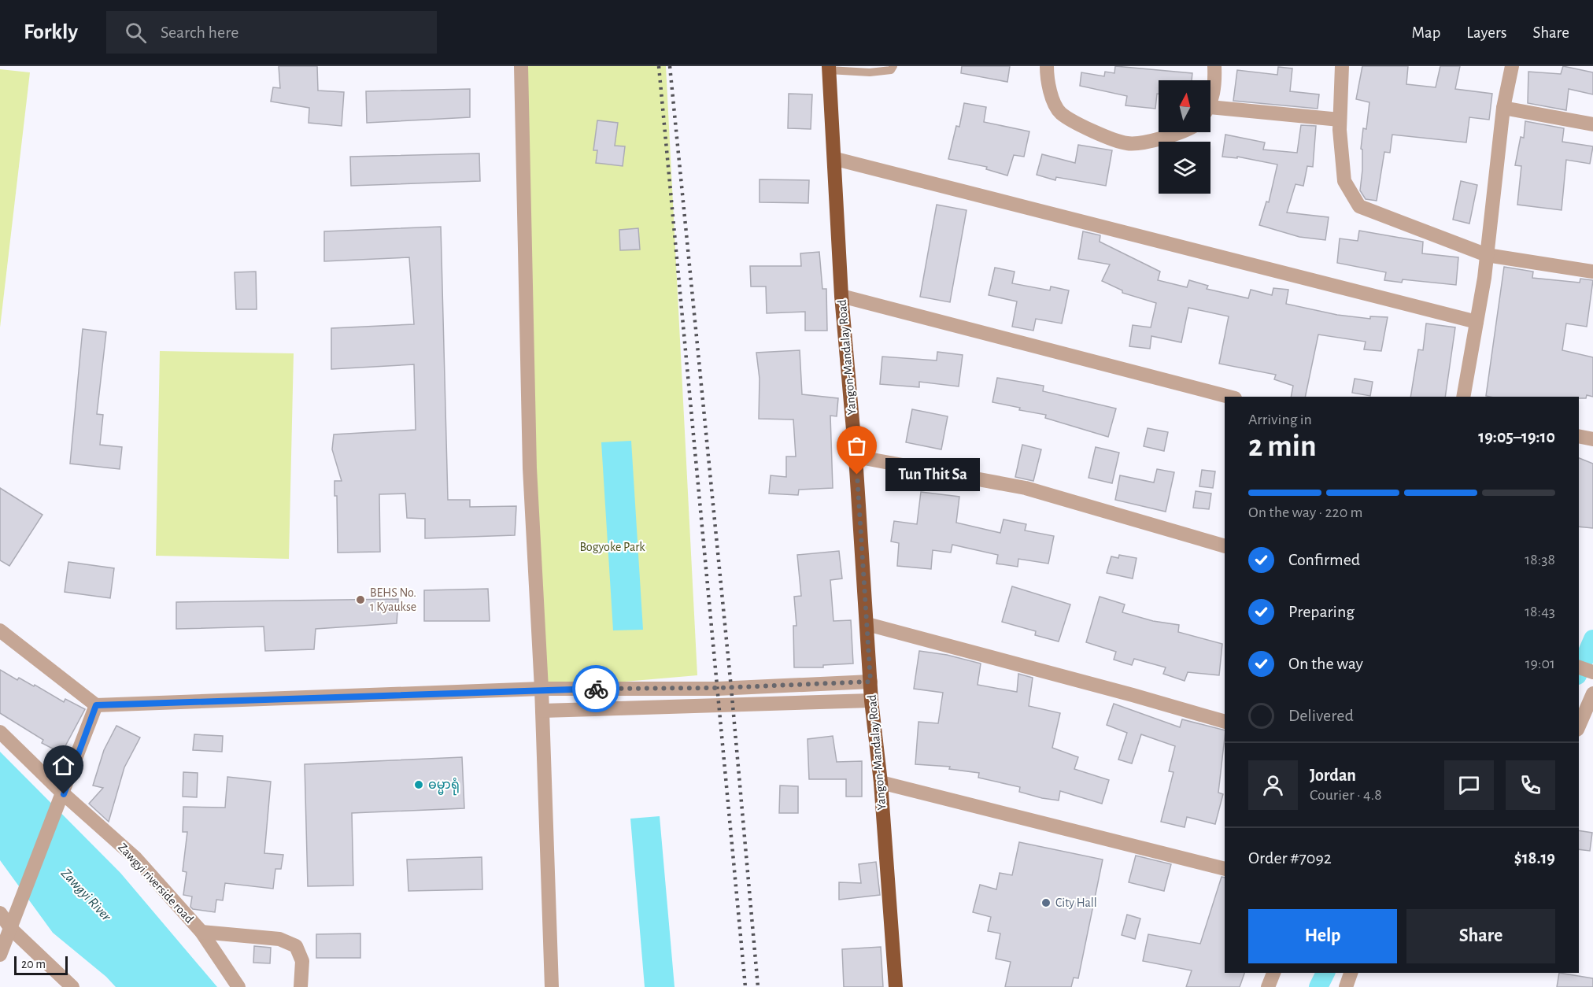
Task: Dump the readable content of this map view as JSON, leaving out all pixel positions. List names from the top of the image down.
{
  "streets": {
    "highway": ["Yangon-Mandalay Road"],
    "street": ["Zawgyi riverside road"]
  },
  "water": ["Zawgyi River"],
  "parks": ["Bogyoke Park"],
  "places": [
    "Tun Thit Sa",
    "BEHS No. 1 Kyaukse",
    "ဓမ္မာရုံ",
    "City Hall"
  ],
  "scale_bar": "20 m",
  "north": "top",
  "page": {
    "header": "Forkly",
    "search": "Search here",
    "nav": ["Map", "Layers", "Share"],
    "heading": ["2 min", "Arriving in", "19:05–19:10"],
    "panel": [
      "Jordan",
      "Courier · 4.8",
      "Order #7092",
      "$18.19"
    ],
    "bubble": "Tun Thit Sa",
    "bar": "On the way · 220 m",
    "list": [
      ["Confirmed", "18:38"],
      ["Preparing", "18:43"],
      ["On the way", "19:01"],
      "Delivered"
    ],
    "buttons": ["Help", "Share"],
    "scale": "20 m"
  }
}
